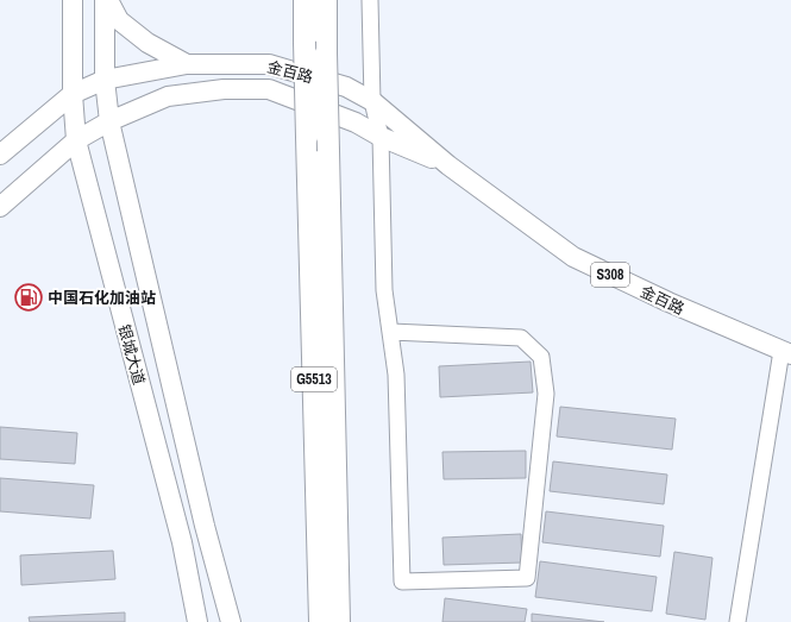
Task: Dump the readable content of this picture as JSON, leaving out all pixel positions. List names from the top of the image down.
{
  "streets": {
    "highway": ["G5513"],
    "main road": ["金百路", "S308", "银城大道"]
  },
  "crossings": [
    ["金百路", "银城大道"]
  ],
  "places": {
    "fuel station": ["中国石化加油站"]
  }
}
